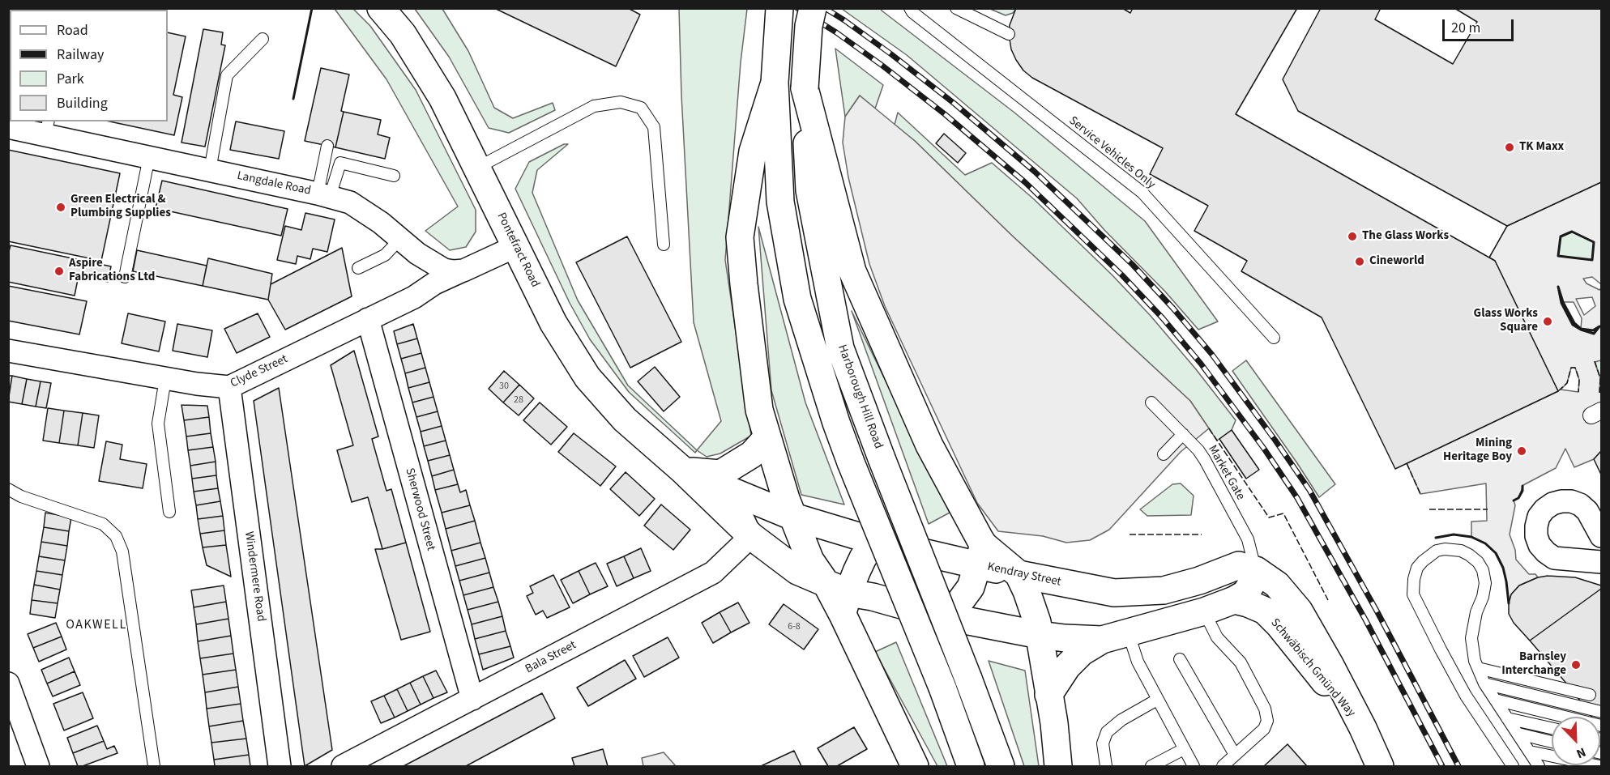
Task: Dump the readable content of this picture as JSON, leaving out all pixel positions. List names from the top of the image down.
{
  "streets": {
    "main road": [
      "Pontefract Road",
      "Harborough Hill Road",
      "Kendray Street",
      "Schwäbisch Gmünd Way"
    ],
    "street": [
      "Langdale Road",
      "Clyde Street",
      "Sherwood Street",
      "Windermere Road",
      "Bala Street"
    ],
    "lane": ["Service Vehicles Only", "Market Gate"]
  },
  "crossings": [
    ["Langdale Road", "Clyde Street"],
    ["Pontefract Road", "Kendray Street"],
    ["Pontefract Road", "Bala Street"],
    ["Clyde Street", "Sherwood Street"],
    ["Clyde Street", "Windermere Road"],
    ["Market Gate", "Kendray Street"],
    ["Market Gate", "Schwäbisch Gmünd Way"],
    ["Sherwood Street", "Bala Street"],
    ["Kendray Street", "Schwäbisch Gmünd Way"]
  ],
  "districts": ["OAKWELL"],
  "places": [
    "TK Maxx",
    "Green Electrical & Plumbing Supplies",
    "The Glass Works",
    "Cineworld",
    "Aspire Fabrications Ltd",
    "Glass Works Square",
    "Mining Heritage Boy",
    "Barnsley Interchange"
  ],
  "house_numbers": ["30", "28", "6-8"],
  "legend": [
    "Road",
    "Railway",
    "Park",
    "Building"
  ],
  "scale_bar": "20 m",
  "north": "bottom right"
}
